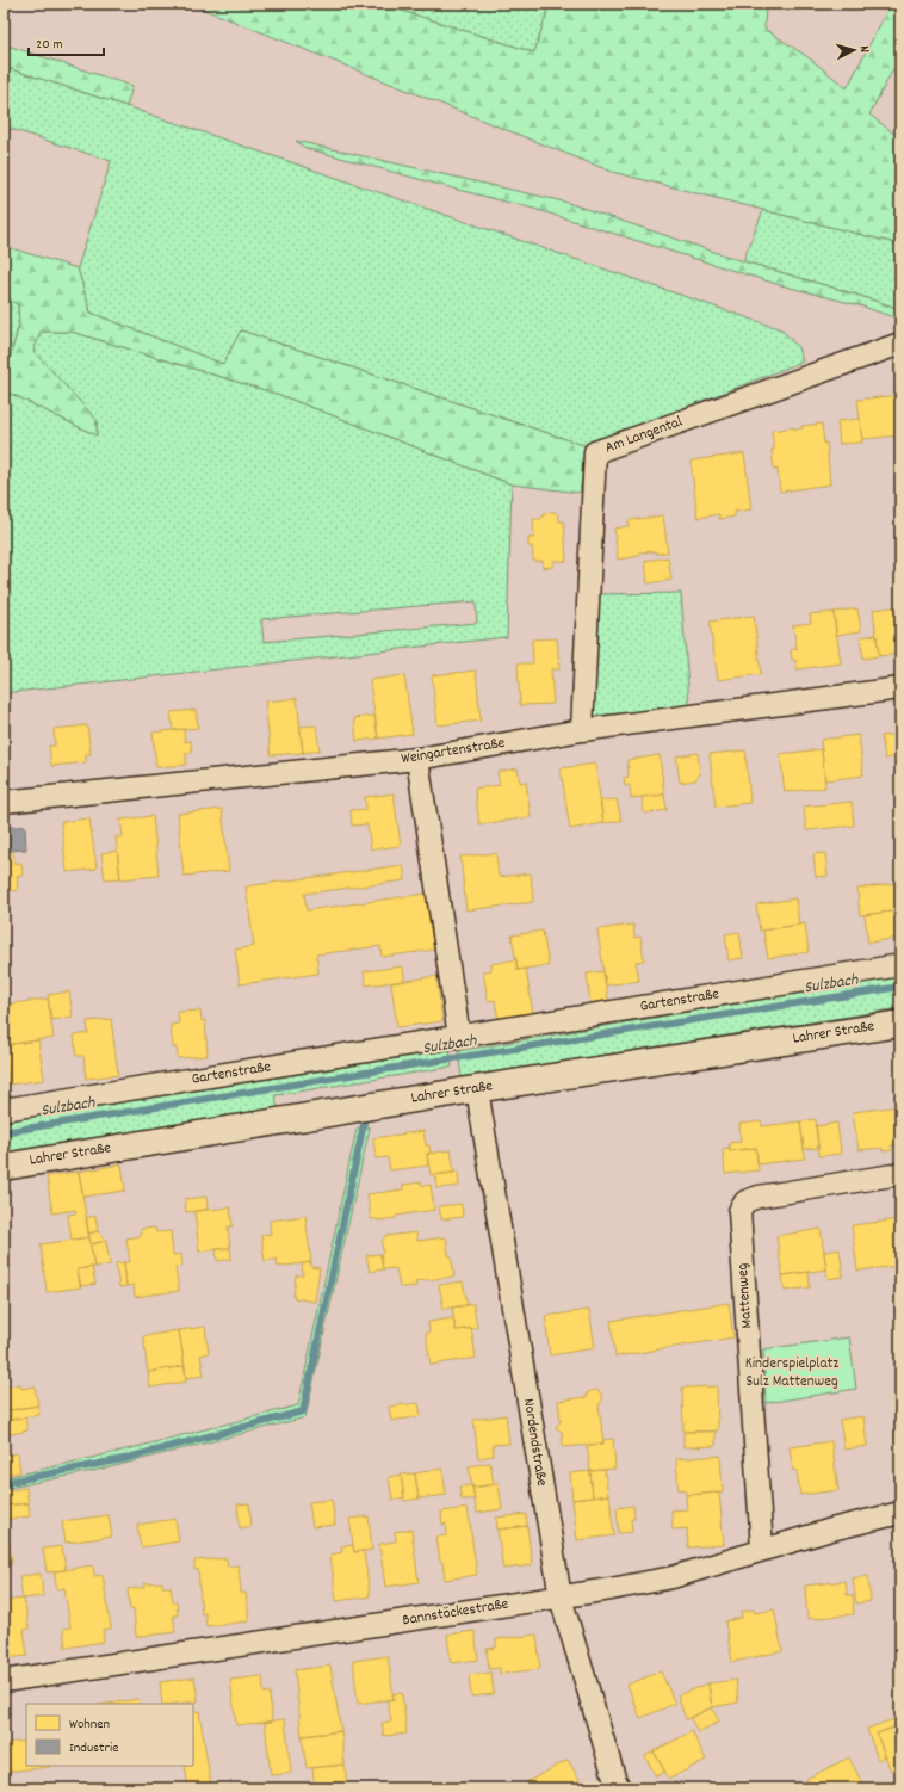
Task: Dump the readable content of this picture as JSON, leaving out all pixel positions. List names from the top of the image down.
{
  "streets": {
    "street": [
      "Am Langental",
      "Weingartenstraße",
      "Gartenstraße",
      "Lahrer Straße",
      "Mattenweg",
      "Nordendstraße",
      "Bannstöckestraße"
    ]
  },
  "crossings": [
    ["Am Langental", "Weingartenstraße"],
    ["Lahrer Straße", "Nordendstraße"],
    ["Mattenweg", "Bannstöckestraße"],
    ["Nordendstraße", "Bannstöckestraße"]
  ],
  "water": ["Sulzbach"],
  "parks": ["Kinderspielplatz Sulz Mattenweg"],
  "legend": ["Wohnen", "Industrie"],
  "scale_bar": "20 m",
  "north": "right"
}
